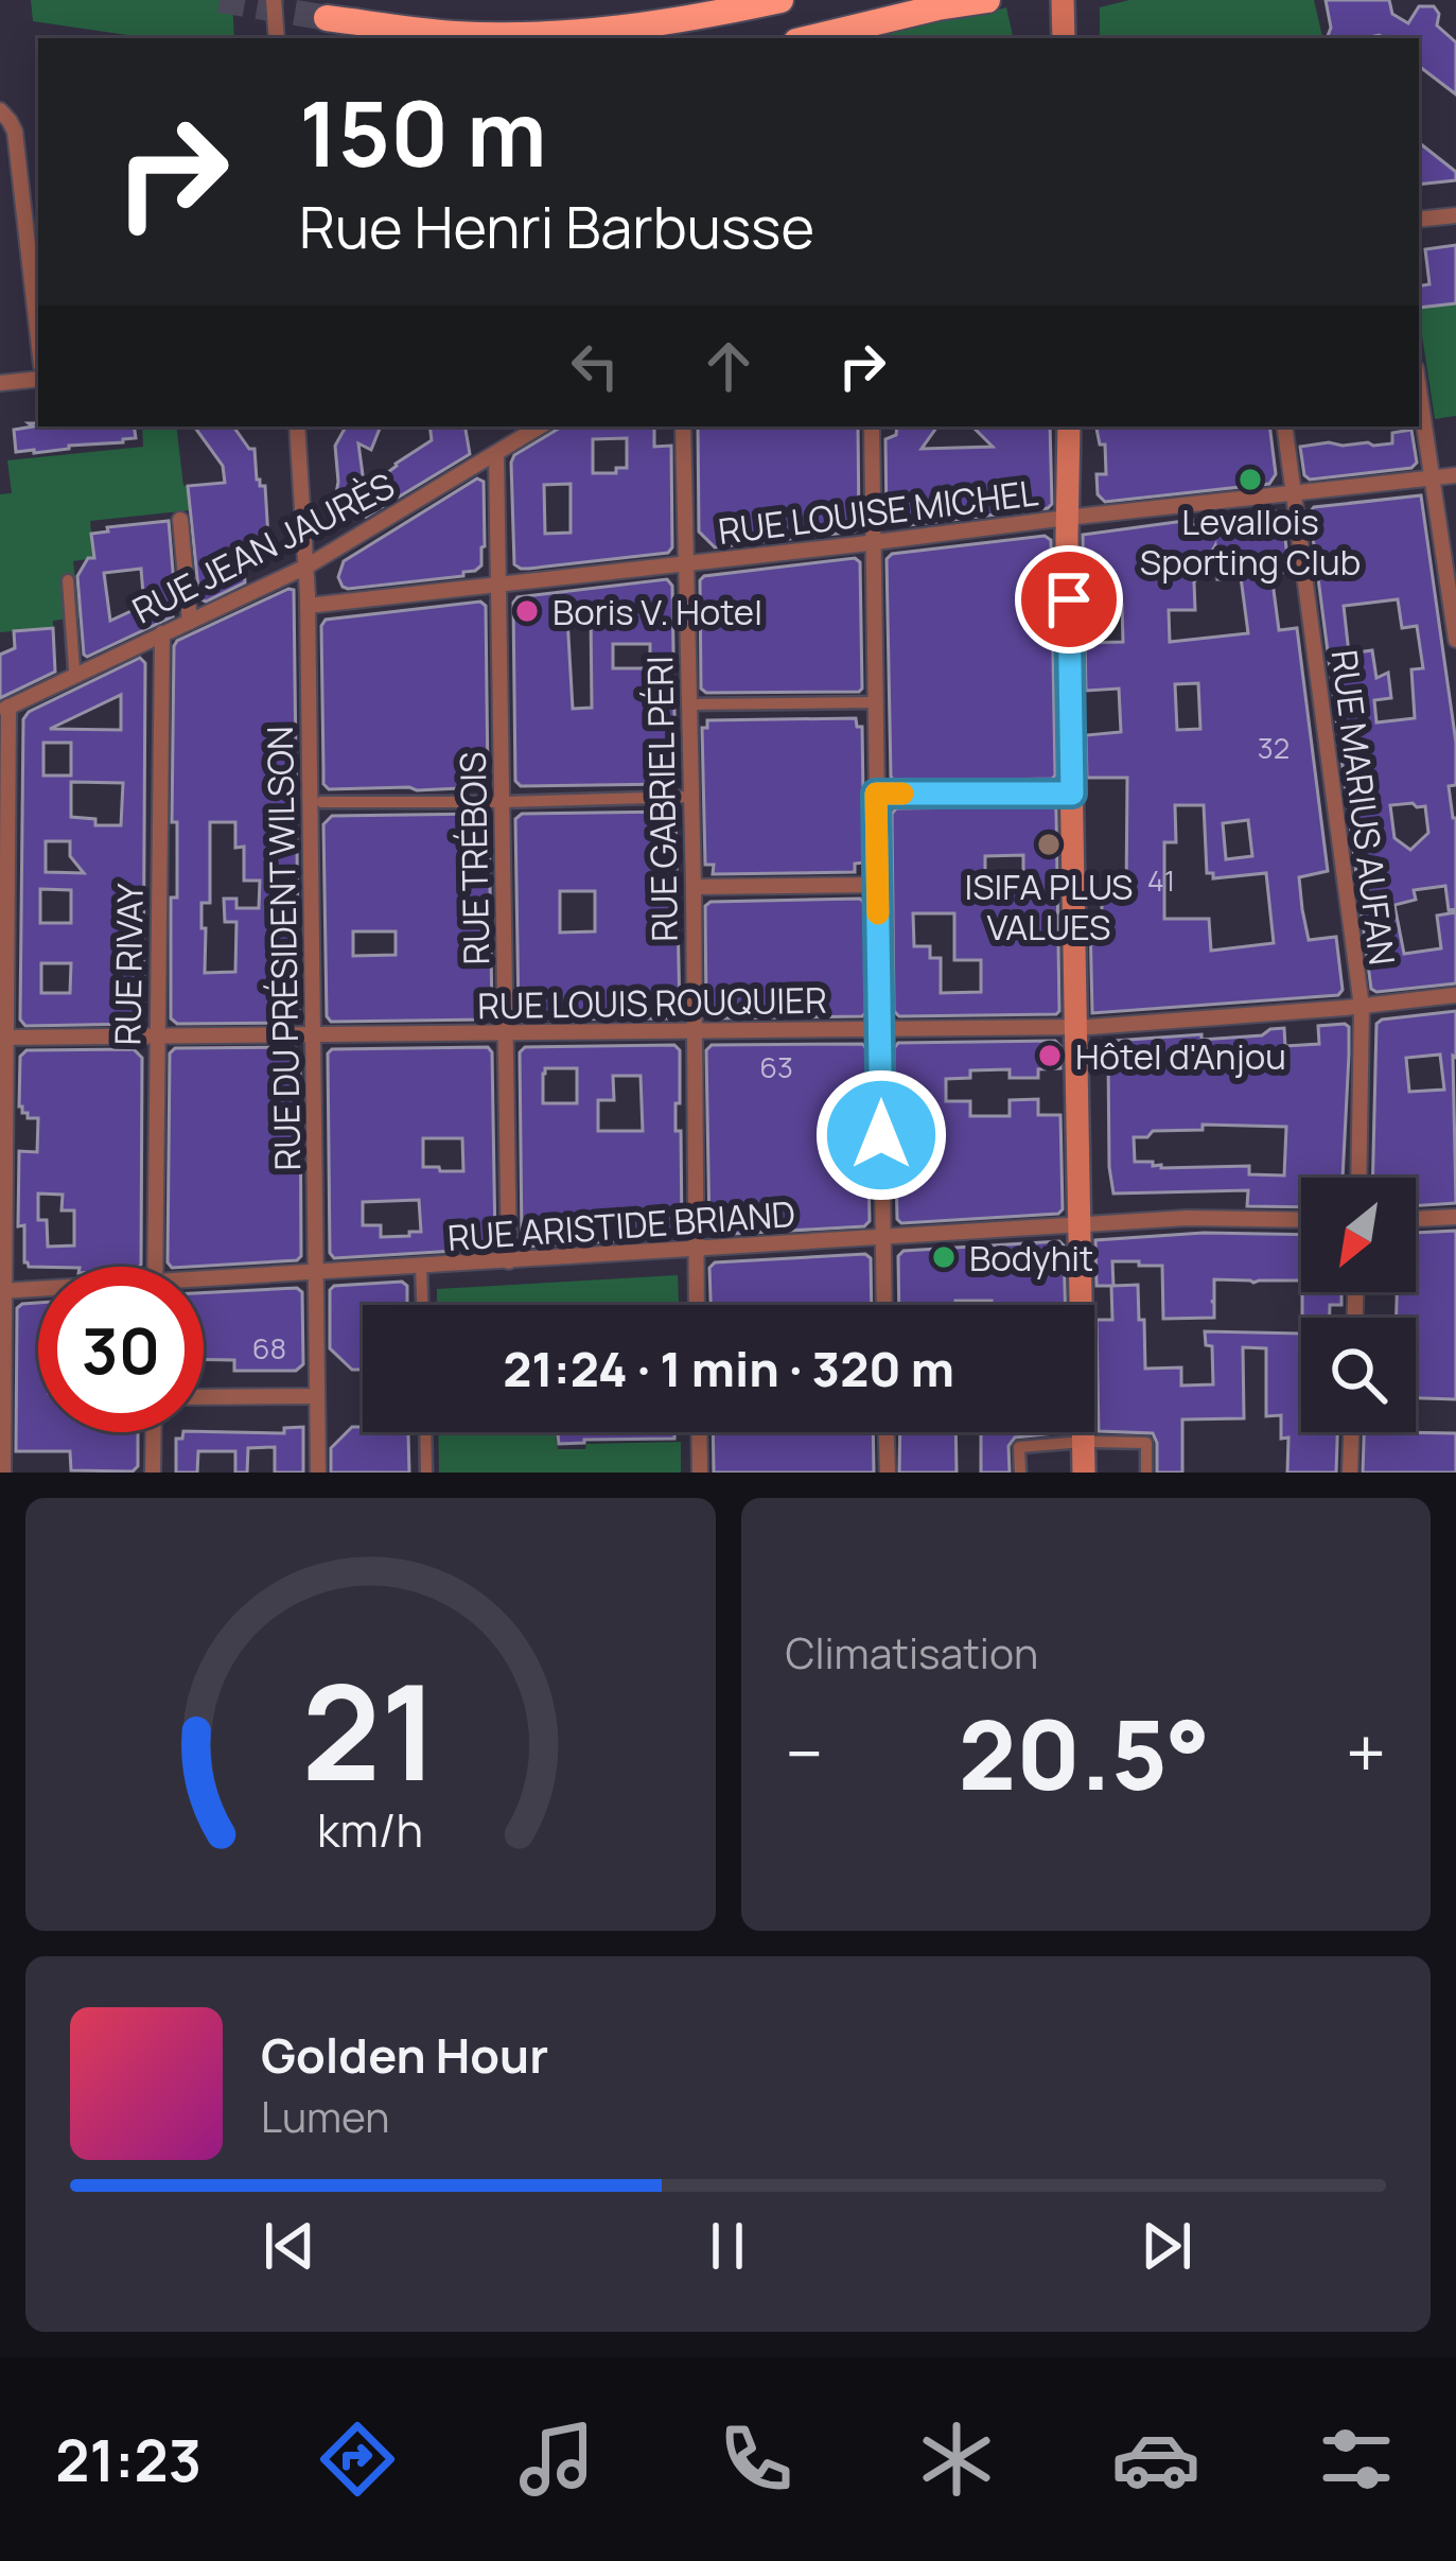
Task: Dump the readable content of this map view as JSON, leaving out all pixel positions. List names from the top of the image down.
{
  "streets": {
    "street": [
      "RUE LOUISE MICHEL",
      "RUE JEAN JAURÈS",
      "RUE GABRIEL PÉRI",
      "RUE MARIUS AUFAN",
      "RUE TRÉBOIS",
      "RUE DU PRÉSIDENT WILSON",
      "RUE RIVAY",
      "RUE LOUIS ROUQUIER",
      "RUE ARISTIDE BRIAND"
    ]
  },
  "crossings": [
    ["RUE LOUISE MICHEL", "RUE GABRIEL PÉRI"],
    ["RUE LOUISE MICHEL", "RUE MARIUS AUFAN"],
    ["RUE LOUISE MICHEL", "RUE TRÉBOIS"],
    ["RUE LOUISE MICHEL", "RUE DU PRÉSIDENT WILSON"],
    ["RUE JEAN JAURÈS", "RUE TRÉBOIS"],
    ["RUE JEAN JAURÈS", "RUE DU PRÉSIDENT WILSON"],
    ["RUE JEAN JAURÈS", "RUE RIVAY"],
    ["RUE GABRIEL PÉRI", "RUE LOUIS ROUQUIER"],
    ["RUE GABRIEL PÉRI", "RUE ARISTIDE BRIAND"],
    ["RUE MARIUS AUFAN", "RUE LOUIS ROUQUIER"],
    ["RUE TRÉBOIS", "RUE LOUIS ROUQUIER"],
    ["RUE TRÉBOIS", "RUE ARISTIDE BRIAND"],
    ["RUE DU PRÉSIDENT WILSON", "RUE LOUIS ROUQUIER"],
    ["RUE DU PRÉSIDENT WILSON", "RUE ARISTIDE BRIAND"],
    ["RUE RIVAY", "RUE LOUIS ROUQUIER"]
  ],
  "places": [
    "Levallois Sporting Club",
    "Boris V. Hotel",
    "ISIFA PLUS VALUES",
    "Hôtel d'Anjou",
    "Bodyhit"
  ],
  "house_numbers": [
    "32",
    "41",
    "63",
    "68"
  ],
  "north": "bottom left",
  "page": {
    "turn": ["150 m", "Rue Henri Barbusse"],
    "limit": "30",
    "trip": "21:24 · 1 min · 320 m",
    "tile": "Climatisation",
    "heat": ["−", "20.5°", "+"],
    "song": ["Golden Hour", "Lumen"],
    "tabs": "21:23",
    "gauge": ["21", "km/h"]
  }
}
